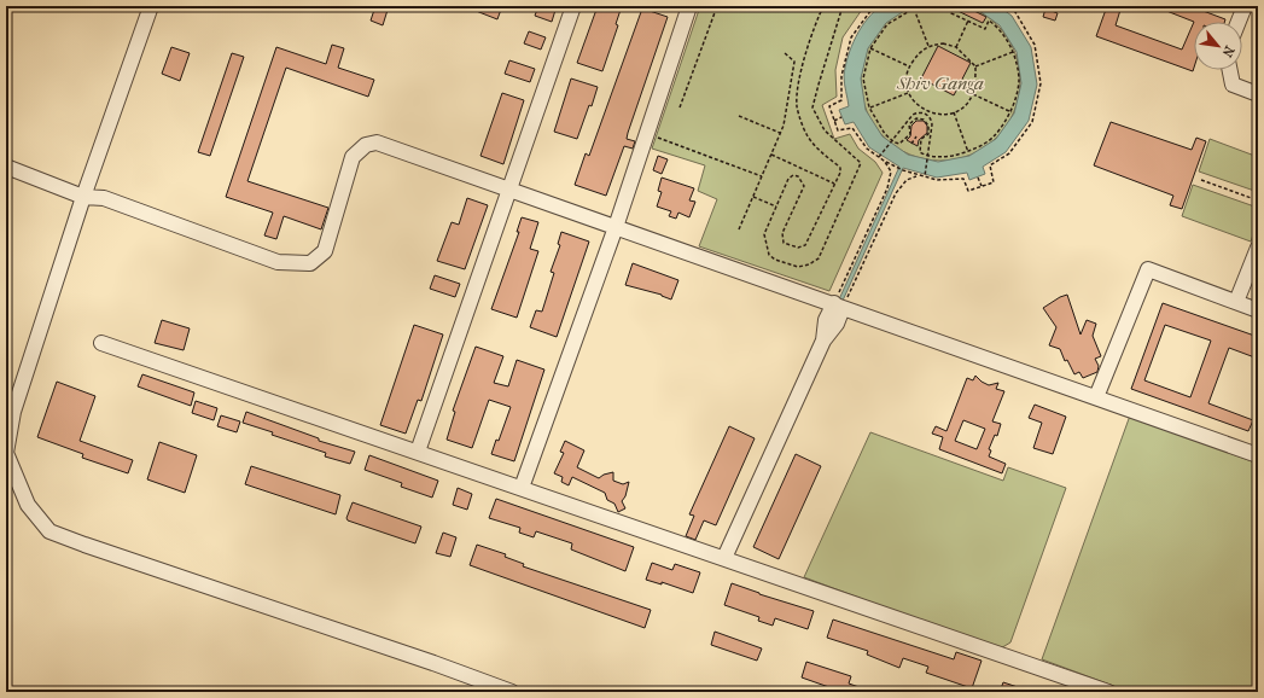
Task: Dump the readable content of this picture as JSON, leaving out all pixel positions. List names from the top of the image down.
{
  "parks": ["Shiv Ganga"],
  "north": "bottom right"
}
